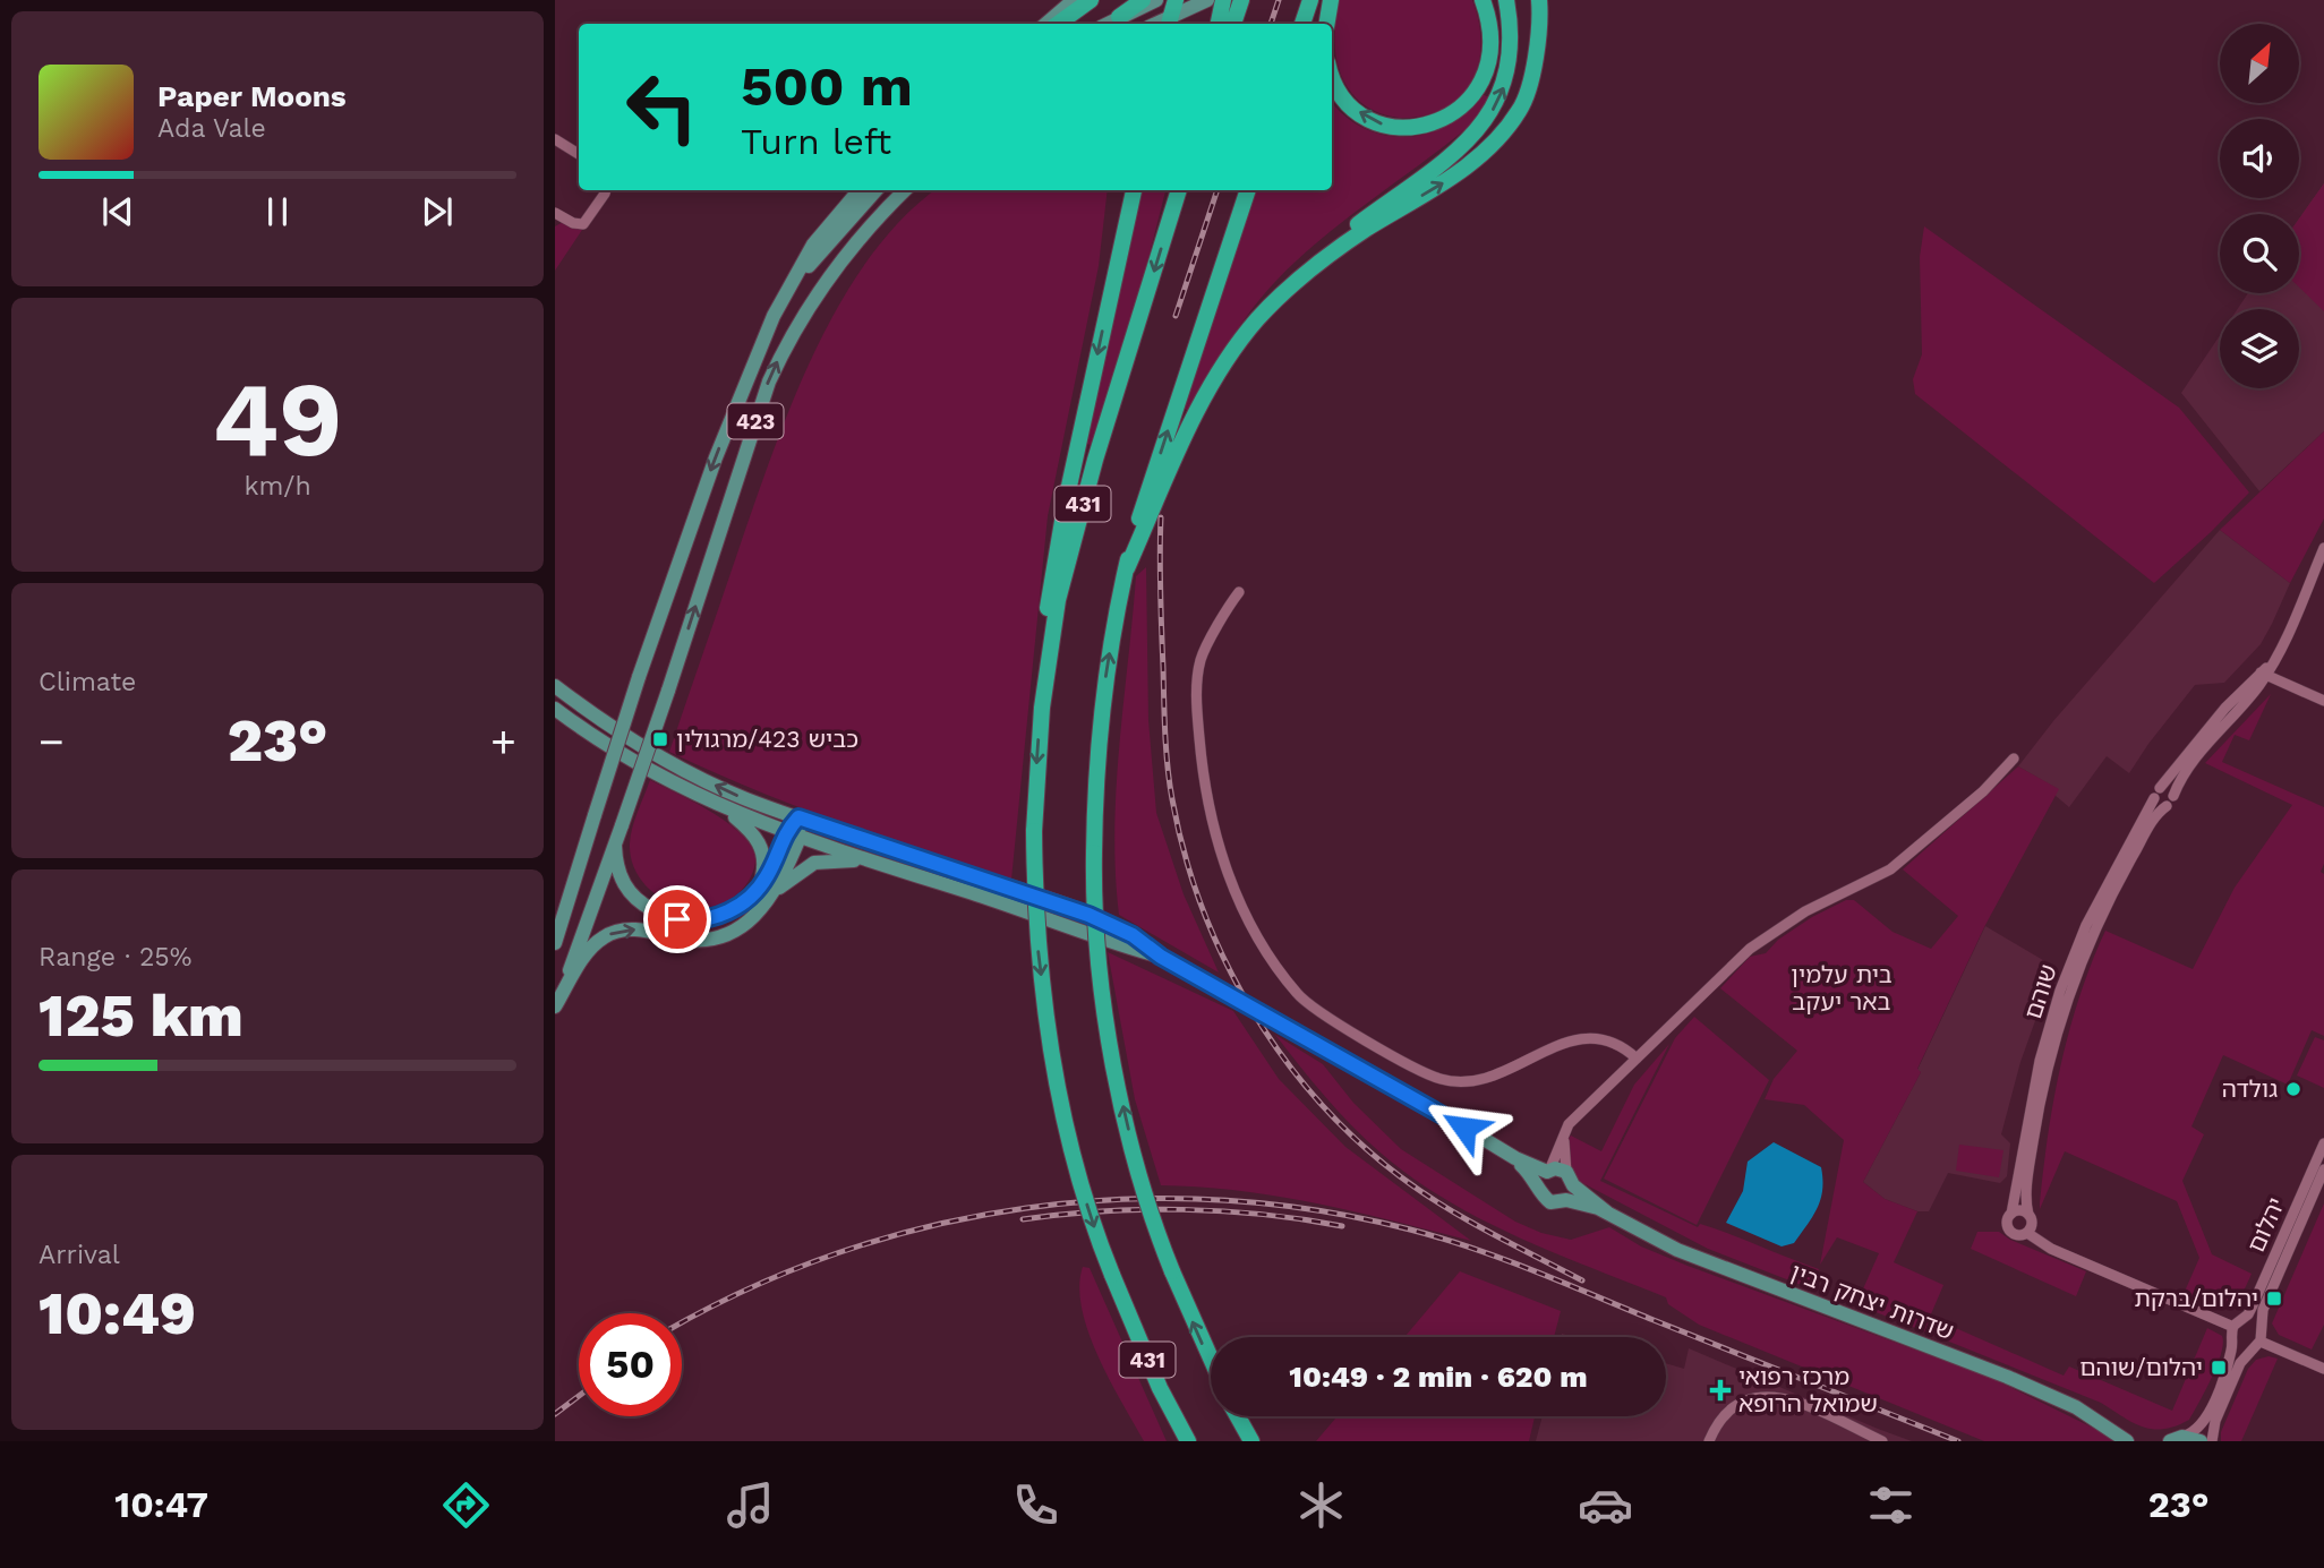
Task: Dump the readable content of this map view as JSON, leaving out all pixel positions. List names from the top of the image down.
{
  "streets": {
    "highway": ["431"],
    "main road": ["423", "שדרות יצחק רבין"],
    "street": ["שוהם", "יהלום"]
  },
  "parks": ["בית עלמין באר יעקב"],
  "places": {
    "transit": ["כביש 423/מרגולין", "יהלום/ברקת", "יהלום/שוהם"],
    "other": ["גולדה"],
    "health": ["מרכז רפואי שמואל הרופא"]
  },
  "north": "top right",
  "page": {
    "turn": ["500 m", "Turn left"],
    "song": ["Paper Moons", "Ada Vale"],
    "tile": [
      ["49", "km/h"],
      "Climate",
      ["Range · 25%", "125 km"],
      ["Arrival", "10:49"]
    ],
    "heat": ["−", "23°", "+"],
    "limit": "50",
    "trip": "10:49 · 2 min · 620 m",
    "tabs": ["10:47", "23°"]
  }
}
